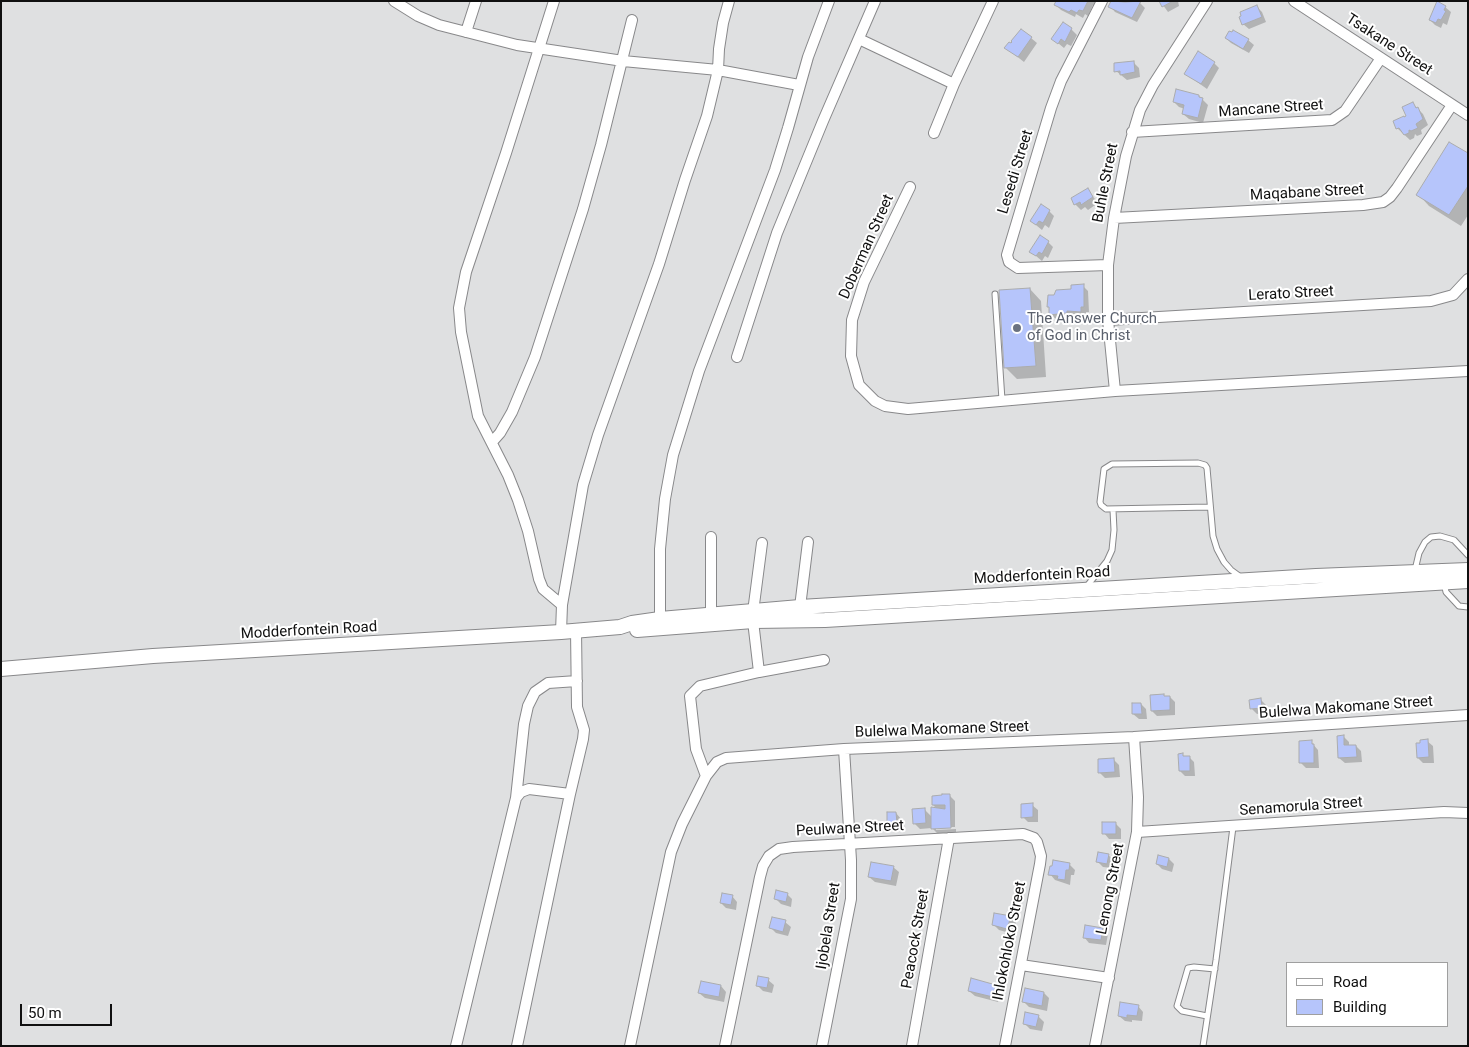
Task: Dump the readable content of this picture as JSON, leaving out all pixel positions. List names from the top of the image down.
{
  "streets": {
    "main road": ["Modderfontein Road"],
    "street": [
      "Tsakane Street",
      "Mancane Street",
      "Lesedi Street",
      "Buhle Street",
      "Maqabane Street",
      "Doberman Street",
      "Lerato Street",
      "Bulelwa Makomane Street",
      "Senamorula Street",
      "Peulwane Street",
      "Lenong Street",
      "Ijobela Street",
      "Peacock Street",
      "Ihlokohloko Street"
    ]
  },
  "crossings": [
    ["Tsakane Street", "Mancane Street"],
    ["Tsakane Street", "Maqabane Street"],
    ["Mancane Street", "Buhle Street"],
    ["Lesedi Street", "Buhle Street"],
    ["Buhle Street", "Maqabane Street"],
    ["Buhle Street", "Lerato Street"],
    ["Bulelwa Makomane Street", "Lenong Street"],
    ["Bulelwa Makomane Street", "Ijobela Street"],
    ["Senamorula Street", "Lenong Street"],
    ["Peulwane Street", "Ijobela Street"],
    ["Peulwane Street", "Peacock Street"],
    ["Peulwane Street", "Ihlokohloko Street"]
  ],
  "places": ["The Answer Church of God in Christ"],
  "legend": ["Road", "Building"],
  "scale_bar": "50 m"
}
